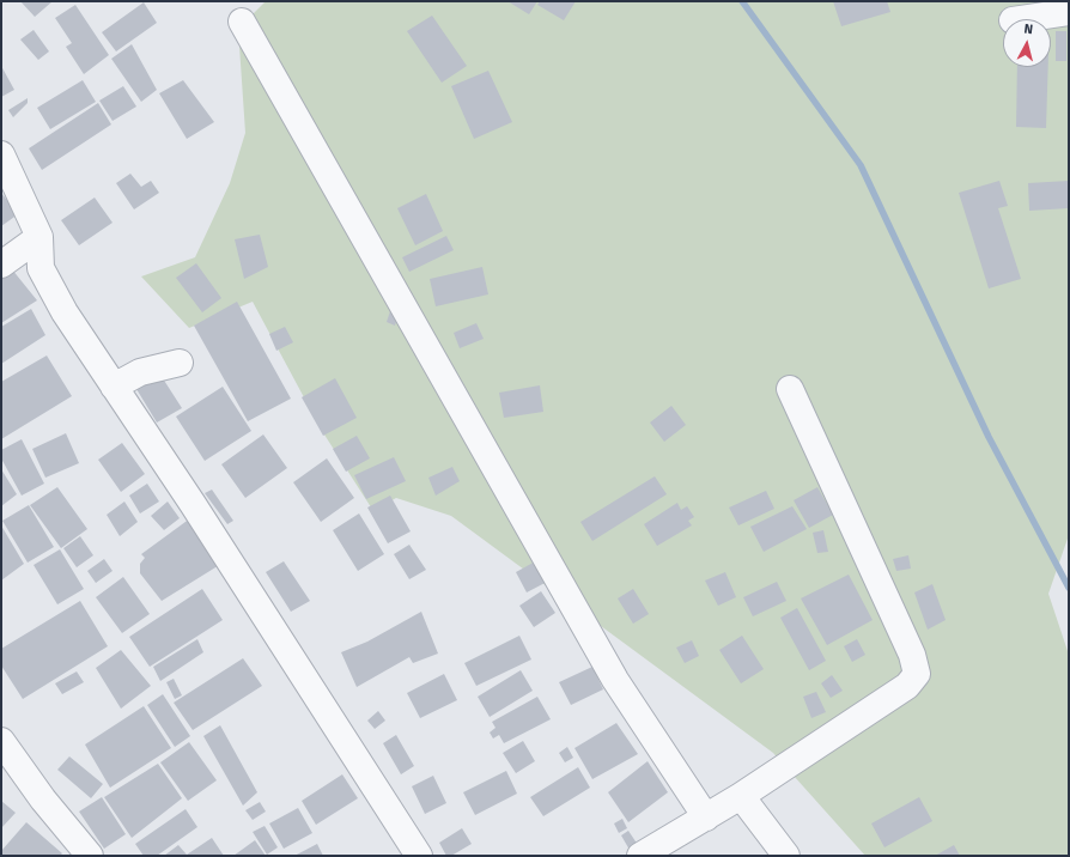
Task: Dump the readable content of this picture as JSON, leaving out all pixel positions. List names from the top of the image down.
{
  "north": "top"
}
